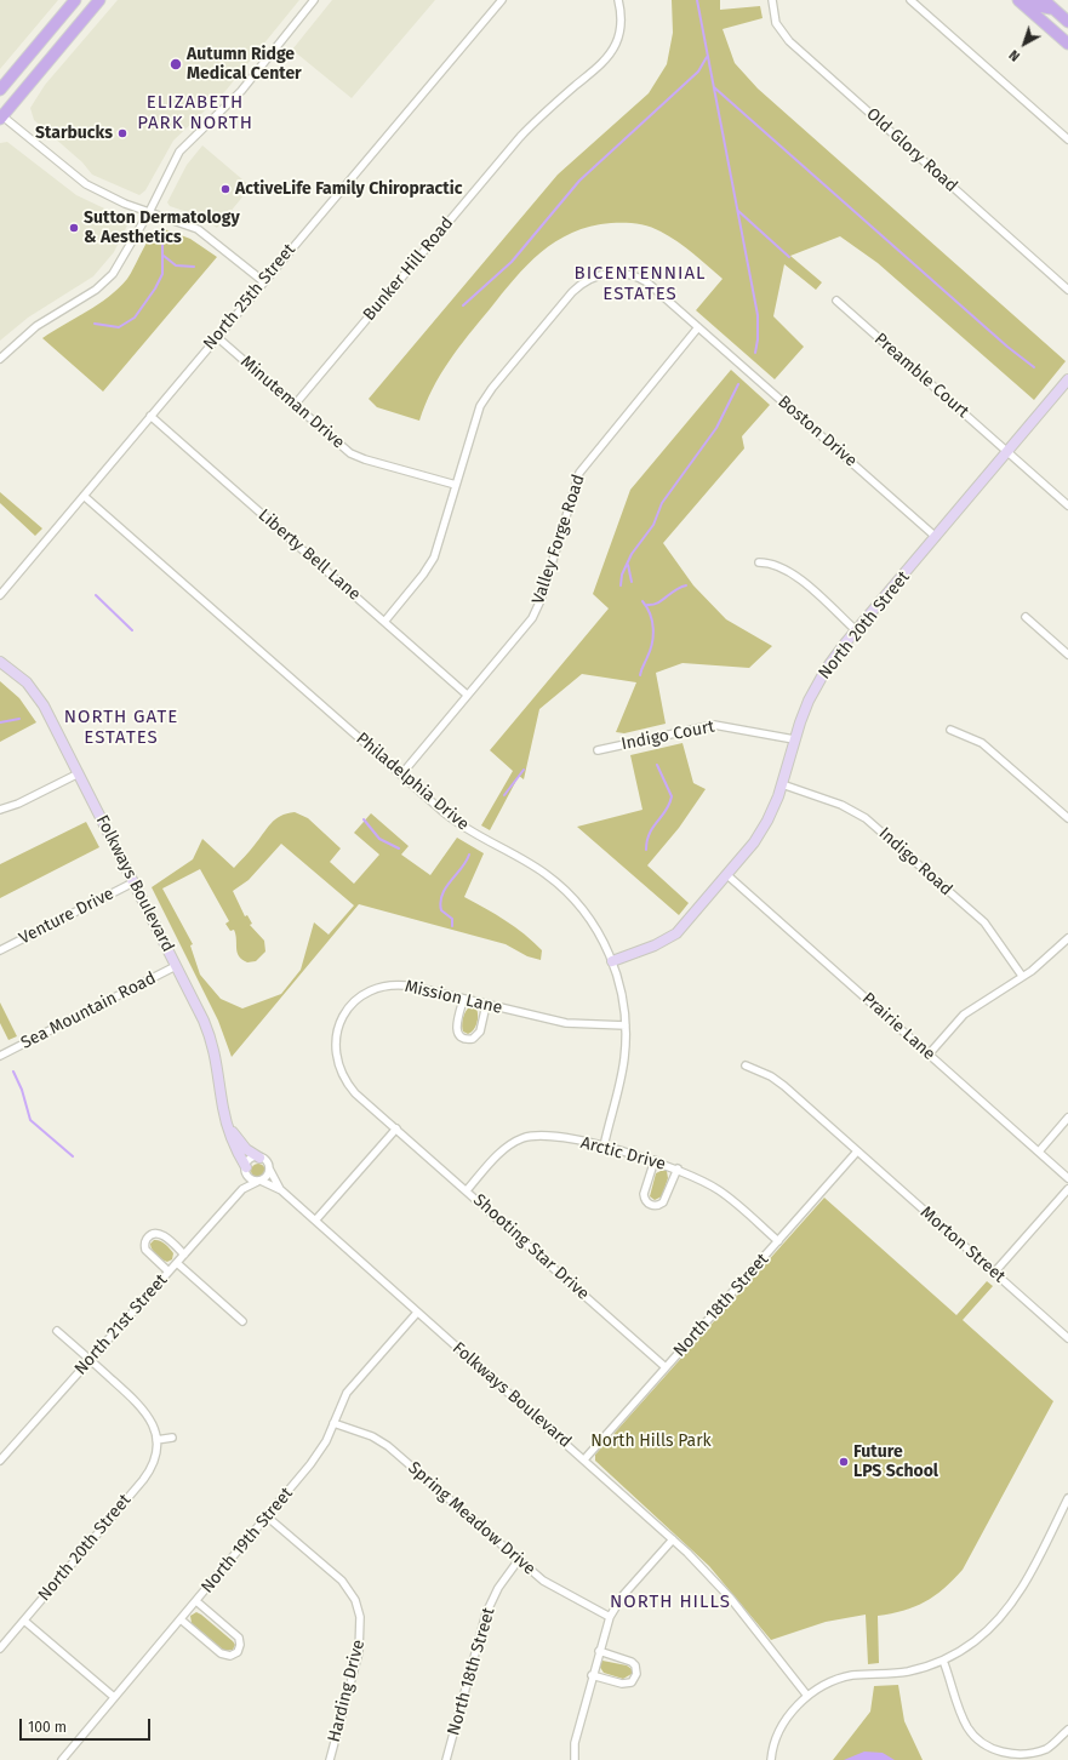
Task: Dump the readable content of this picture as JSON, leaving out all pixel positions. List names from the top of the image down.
{
  "streets": {
    "street": [
      "Old Glory Road",
      "Bunker Hill Road",
      "North 25th Street",
      "Preamble Court",
      "Minuteman Drive",
      "Boston Drive",
      "Valley Forge Road",
      "Liberty Bell Lane",
      "North 20th Street",
      "Indigo Court",
      "Philadelphia Drive",
      "Indigo Road",
      "Folkways Boulevard",
      "Venture Drive",
      "Mission Lane",
      "Sea Mountain Road",
      "Prairie Lane",
      "Arctic Drive",
      "Morton Street",
      "Shooting Star Drive",
      "North 18th Street",
      "North 21st Street",
      "Spring Meadow Drive",
      "North 19th Street",
      "Harding Drive"
    ]
  },
  "crossings": [
    ["Bunker Hill Road", "Minuteman Drive"],
    ["North 25th Street", "Minuteman Drive"],
    ["North 25th Street", "Liberty Bell Lane"],
    ["North 25th Street", "Philadelphia Drive"],
    ["Preamble Court", "North 20th Street"],
    ["Minuteman Drive", "Boston Drive"],
    ["Boston Drive", "Valley Forge Road"],
    ["Boston Drive", "Liberty Bell Lane"],
    ["Boston Drive", "North 20th Street"],
    ["Valley Forge Road", "Liberty Bell Lane"],
    ["Valley Forge Road", "Philadelphia Drive"],
    ["North 20th Street", "Indigo Court"],
    ["North 20th Street", "Philadelphia Drive"],
    ["North 20th Street", "Indigo Road"],
    ["North 20th Street", "Prairie Lane"],
    ["Philadelphia Drive", "Mission Lane"],
    ["Philadelphia Drive", "Arctic Drive"],
    ["Folkways Boulevard", "Venture Drive"],
    ["Folkways Boulevard", "Sea Mountain Road"],
    ["Folkways Boulevard", "North 18th Street"],
    ["Folkways Boulevard", "North 21st Street"],
    ["Folkways Boulevard", "North 19th Street"],
    ["Mission Lane", "Shooting Star Drive"],
    ["Arctic Drive", "Shooting Star Drive"],
    ["Arctic Drive", "North 18th Street"],
    ["Morton Street", "North 18th Street"],
    ["Shooting Star Drive", "North 18th Street"],
    ["North 18th Street", "Spring Meadow Drive"],
    ["Spring Meadow Drive", "North 19th Street"],
    ["North 19th Street", "Harding Drive"]
  ],
  "districts": [
    "ELIZABETH PARK NORTH",
    "BICENTENNIAL ESTATES",
    "NORTH GATE ESTATES",
    "NORTH HILLS"
  ],
  "parks": ["North Hills Park"],
  "places": [
    "Autumn Ridge Medical Center",
    "Starbucks",
    "ActiveLife Family Chiropractic",
    "Sutton Dermatology & Aesthetics",
    "Future LPS School"
  ],
  "scale_bar": "100 m",
  "north": "bottom left"
}
